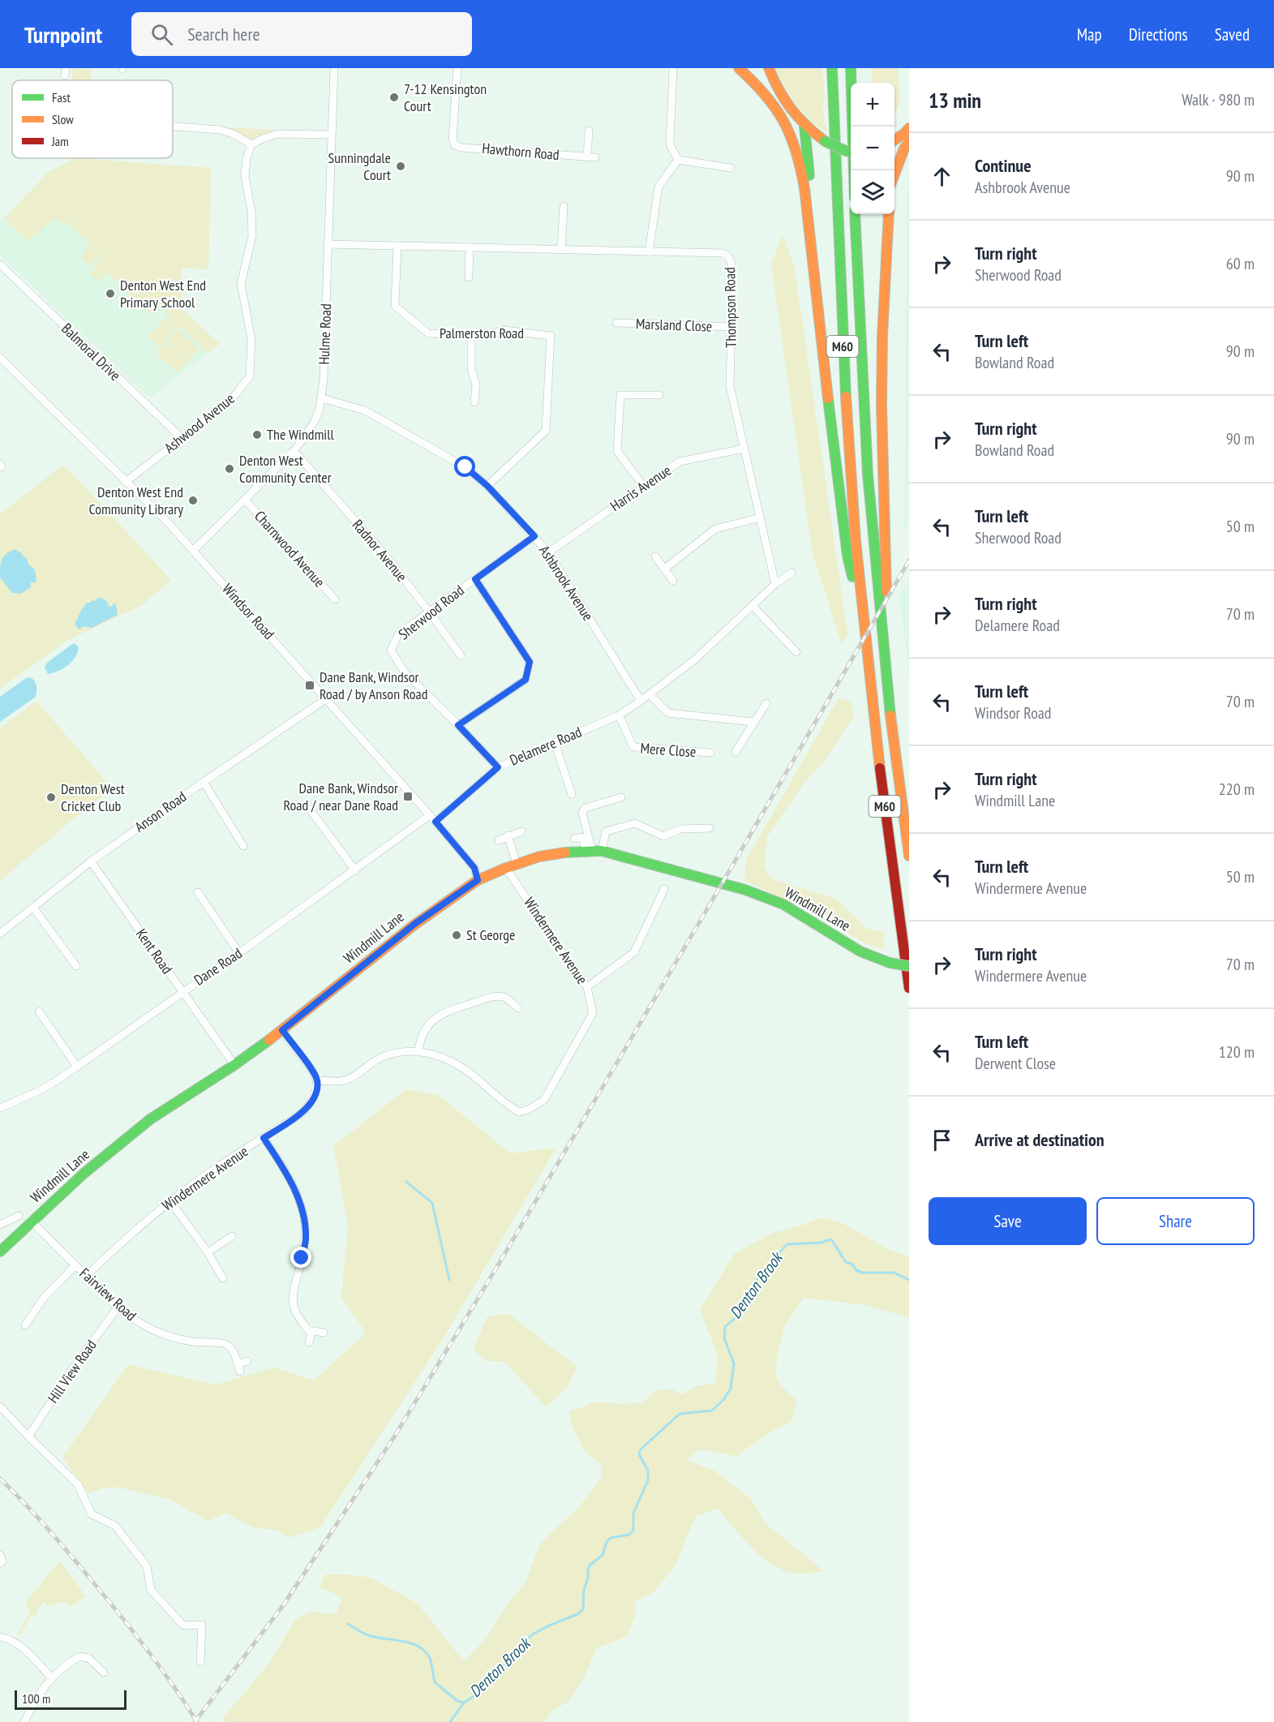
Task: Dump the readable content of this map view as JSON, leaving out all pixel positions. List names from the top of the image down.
{
  "streets": {
    "main road": ["M60", "Windmill Lane"],
    "street": [
      "Hawthorn Road",
      "Thompson Road",
      "Marsland Close",
      "Palmerston Road",
      "Hulme Road",
      "Balmoral Drive",
      "Ashwood Avenue",
      "Harris Avenue",
      "Charnwood Avenue",
      "Radnor Avenue",
      "Ashbrook Avenue",
      "Windsor Road",
      "Sherwood Road",
      "Delamere Road",
      "Mere Close",
      "Anson Road",
      "Windermere Avenue",
      "Kent Road",
      "Dane Road",
      "Fairview Road",
      "Hill View Road"
    ]
  },
  "crossings": [
    ["Thompson Road", "Marsland Close"],
    ["Thompson Road", "Palmerston Road"],
    ["Thompson Road", "Hulme Road"],
    ["Thompson Road", "Harris Avenue"],
    ["Palmerston Road", "Ashbrook Avenue"],
    ["Hulme Road", "Charnwood Avenue"],
    ["Hulme Road", "Radnor Avenue"],
    ["Hulme Road", "Ashbrook Avenue"],
    ["Hulme Road", "Windsor Road"],
    ["Balmoral Drive", "Ashwood Avenue"],
    ["Ashwood Avenue", "Windsor Road"],
    ["Harris Avenue", "Ashbrook Avenue"],
    ["Radnor Avenue", "Sherwood Road"],
    ["Ashbrook Avenue", "Sherwood Road"],
    ["Ashbrook Avenue", "Delamere Road"],
    ["Windsor Road", "Delamere Road"],
    ["Windsor Road", "Anson Road"],
    ["Windsor Road", "Windmill Lane"],
    ["Windsor Road", "Dane Road"],
    ["Sherwood Road", "Delamere Road"],
    ["Delamere Road", "Mere Close"],
    ["Delamere Road", "Dane Road"],
    ["Anson Road", "Kent Road"],
    ["Windmill Lane", "Windermere Avenue"],
    ["Windmill Lane", "Kent Road"],
    ["Windmill Lane", "Fairview Road"],
    ["Windermere Avenue", "Fairview Road"],
    ["Kent Road", "Dane Road"],
    ["Fairview Road", "Hill View Road"]
  ],
  "water": ["Denton Brook"],
  "places": {
    "other": [
      "7-12 Kensington Court",
      "Sunningdale Court",
      "Denton West End Primary School",
      "The Windmill",
      "Denton West Community Center",
      "Denton West End Community Library",
      "Denton West Cricket Club",
      "St George"
    ],
    "transit": ["Dane Bank, Windsor Road / by Anson Road", "Dane Bank, Windsor Road / near Dane Road"]
  },
  "legend": ["Fast", "Slow", "Jam"],
  "scale_bar": "100 m",
  "page": {
    "header": "Turnpoint",
    "search": "Search here",
    "nav": ["Map", "Directions", "Saved"],
    "heading": ["13 min", "Walk · 980 m"],
    "map_buttons": ["+", "−"],
    "list": [
      ["Continue", "Ashbrook Avenue", "90 m"],
      ["Turn right", "Sherwood Road", "60 m"],
      ["Turn left", "Bowland Road", "90 m"],
      ["Turn right", "Bowland Road", "90 m"],
      ["Turn left", "Sherwood Road", "50 m"],
      ["Turn right", "Delamere Road", "70 m"],
      ["Turn left", "Windsor Road", "70 m"],
      ["Turn right", "Windmill Lane", "220 m"],
      ["Turn left", "Windermere Avenue", "50 m"],
      ["Turn right", "Windermere Avenue", "70 m"],
      ["Turn left", "Derwent Close", "120 m"],
      "Arrive at destination"
    ],
    "buttons": ["Save", "Share"],
    "scale": "100 m"
  }
}
